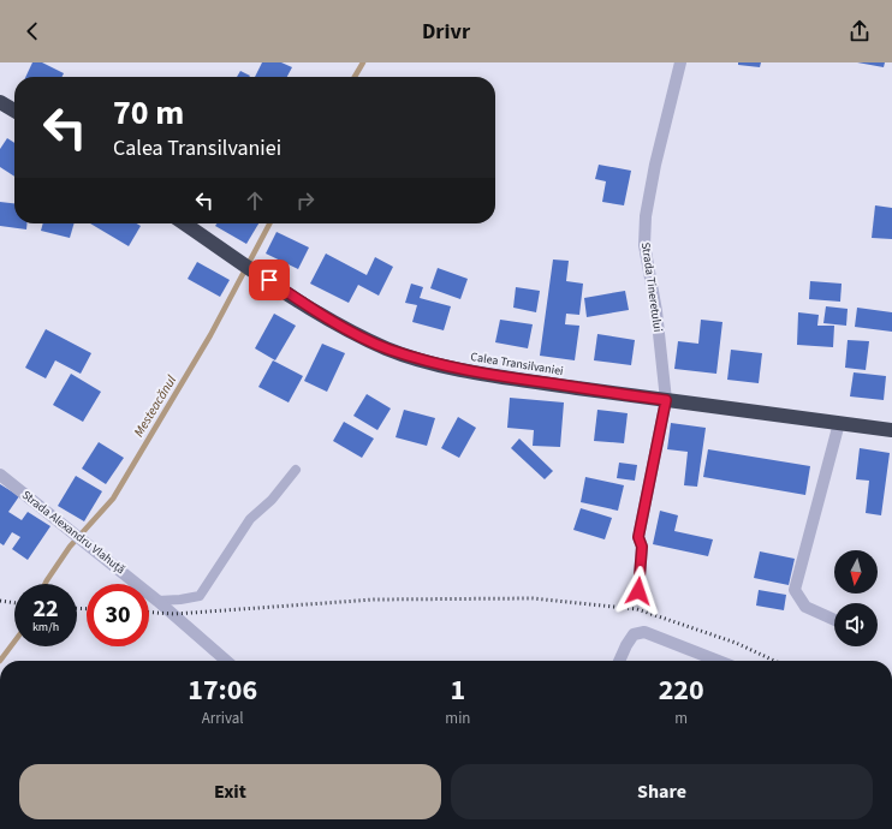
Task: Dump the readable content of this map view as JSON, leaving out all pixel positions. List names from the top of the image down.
{
  "streets": {
    "highway": ["Calea Transilvaniei"],
    "street": ["Strada Tineretului", "Strada Alexandru Vlahuță"]
  },
  "crossings": [
    ["Strada Tineretului", "Calea Transilvaniei"]
  ],
  "water": ["Mesteacănul"],
  "north": "bottom",
  "page": {
    "header": "Drivr",
    "turn": ["70 m", "Calea Transilvaniei"],
    "speed": "22 km/h",
    "limit": "30",
    "eta": [
      "17:06",
      "Arrival",
      "1",
      "min",
      "220",
      "m"
    ],
    "buttons": ["Exit", "Share"]
  }
}
